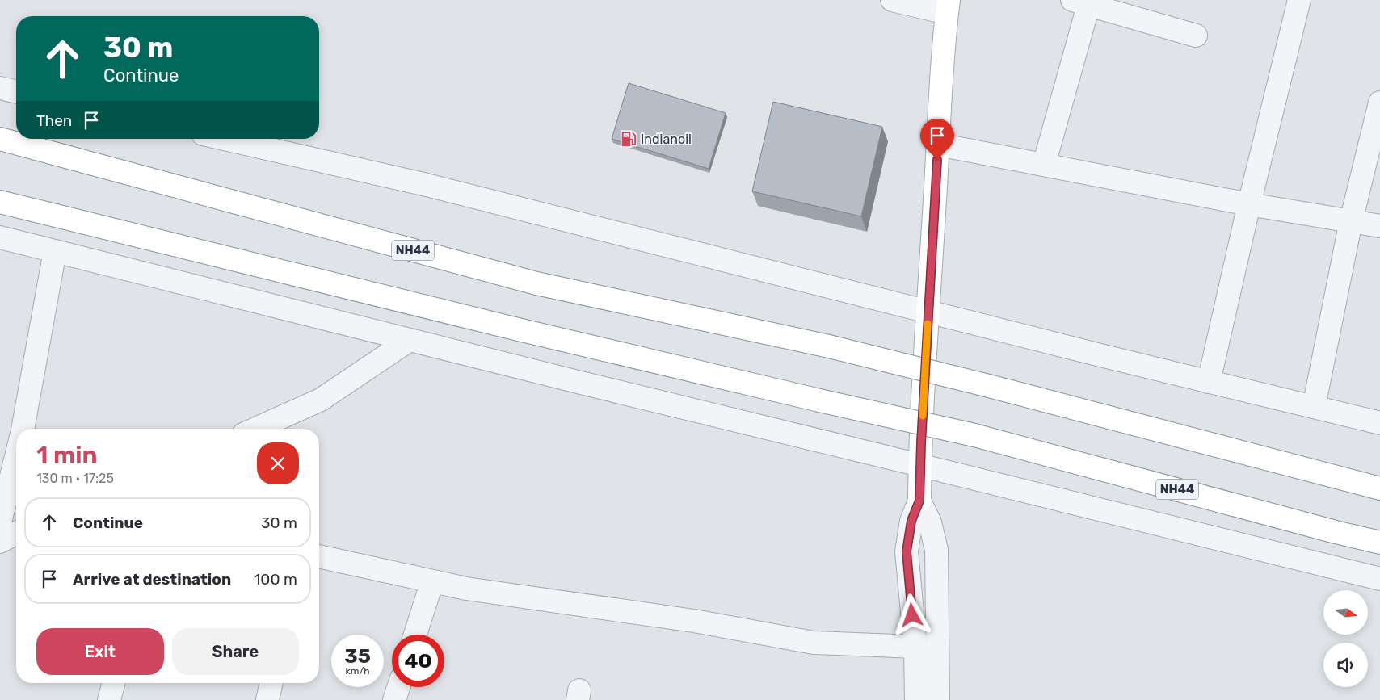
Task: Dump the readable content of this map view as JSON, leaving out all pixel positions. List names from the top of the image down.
{
  "streets": {
    "main road": ["NH44"]
  },
  "places": {
    "fuel station": ["Indianoil"]
  },
  "north": "right",
  "page": {
    "turn": ["30 m", "Continue"],
    "then": "Then",
    "heading": ["1 min", "130 m · 17:25"],
    "list": [
      {
        "name": "Continue",
        "value": "30 m"
      },
      {
        "name": "Arrive at destination",
        "value": "100 m"
      }
    ],
    "buttons": ["Exit", "Share"],
    "speed": "35 km/h",
    "limit": "40"
  }
}
